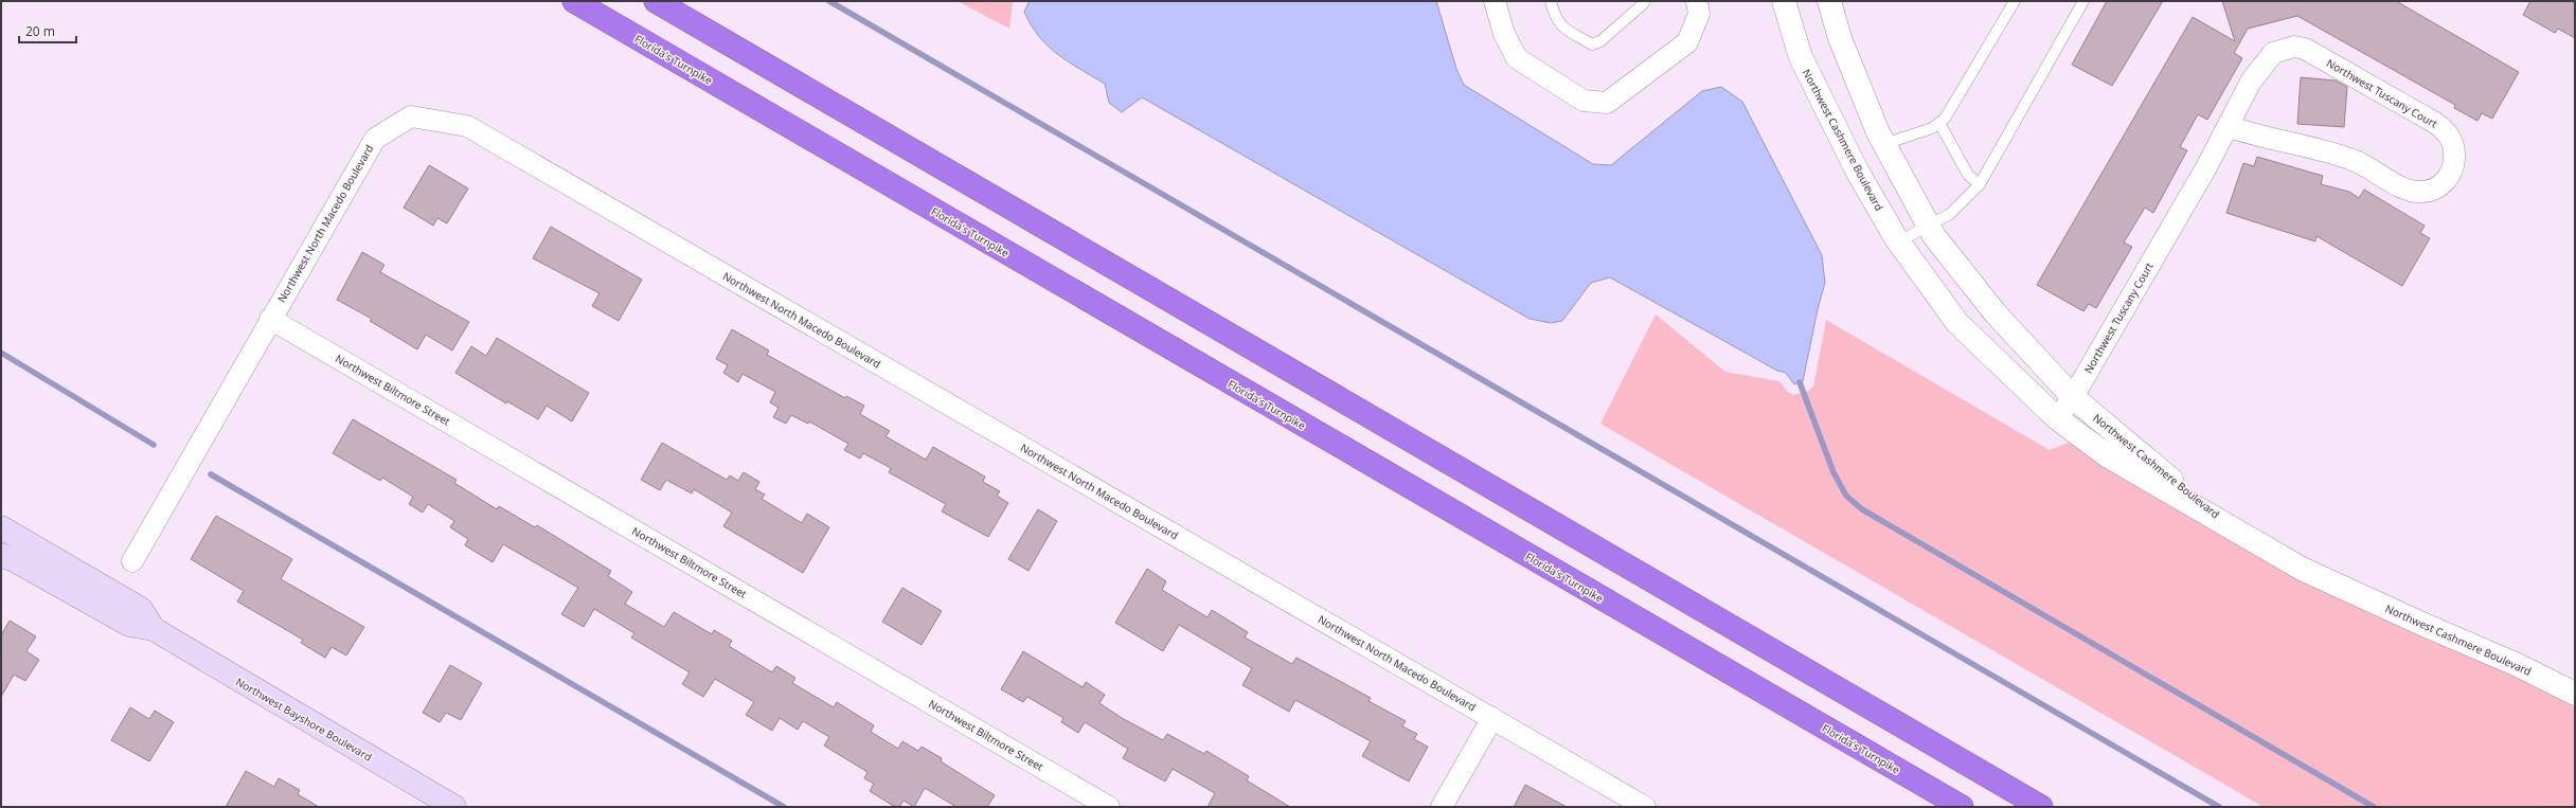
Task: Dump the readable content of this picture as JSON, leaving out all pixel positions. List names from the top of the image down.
{
  "streets": {
    "highway": ["Florida's Turnpike"],
    "main road": ["Northwest Bayshore Boulevard"],
    "street": [
      "Northwest Tuscany Court",
      "Northwest Cashmere Boulevard",
      "Northwest North Macedo Boulevard",
      "Northwest Biltmore Street"
    ]
  },
  "crossings": [
    ["Northwest Tuscany Court", "Northwest Cashmere Boulevard"],
    ["Northwest North Macedo Boulevard", "Northwest Biltmore Street"]
  ],
  "scale_bar": "20 m"
}
